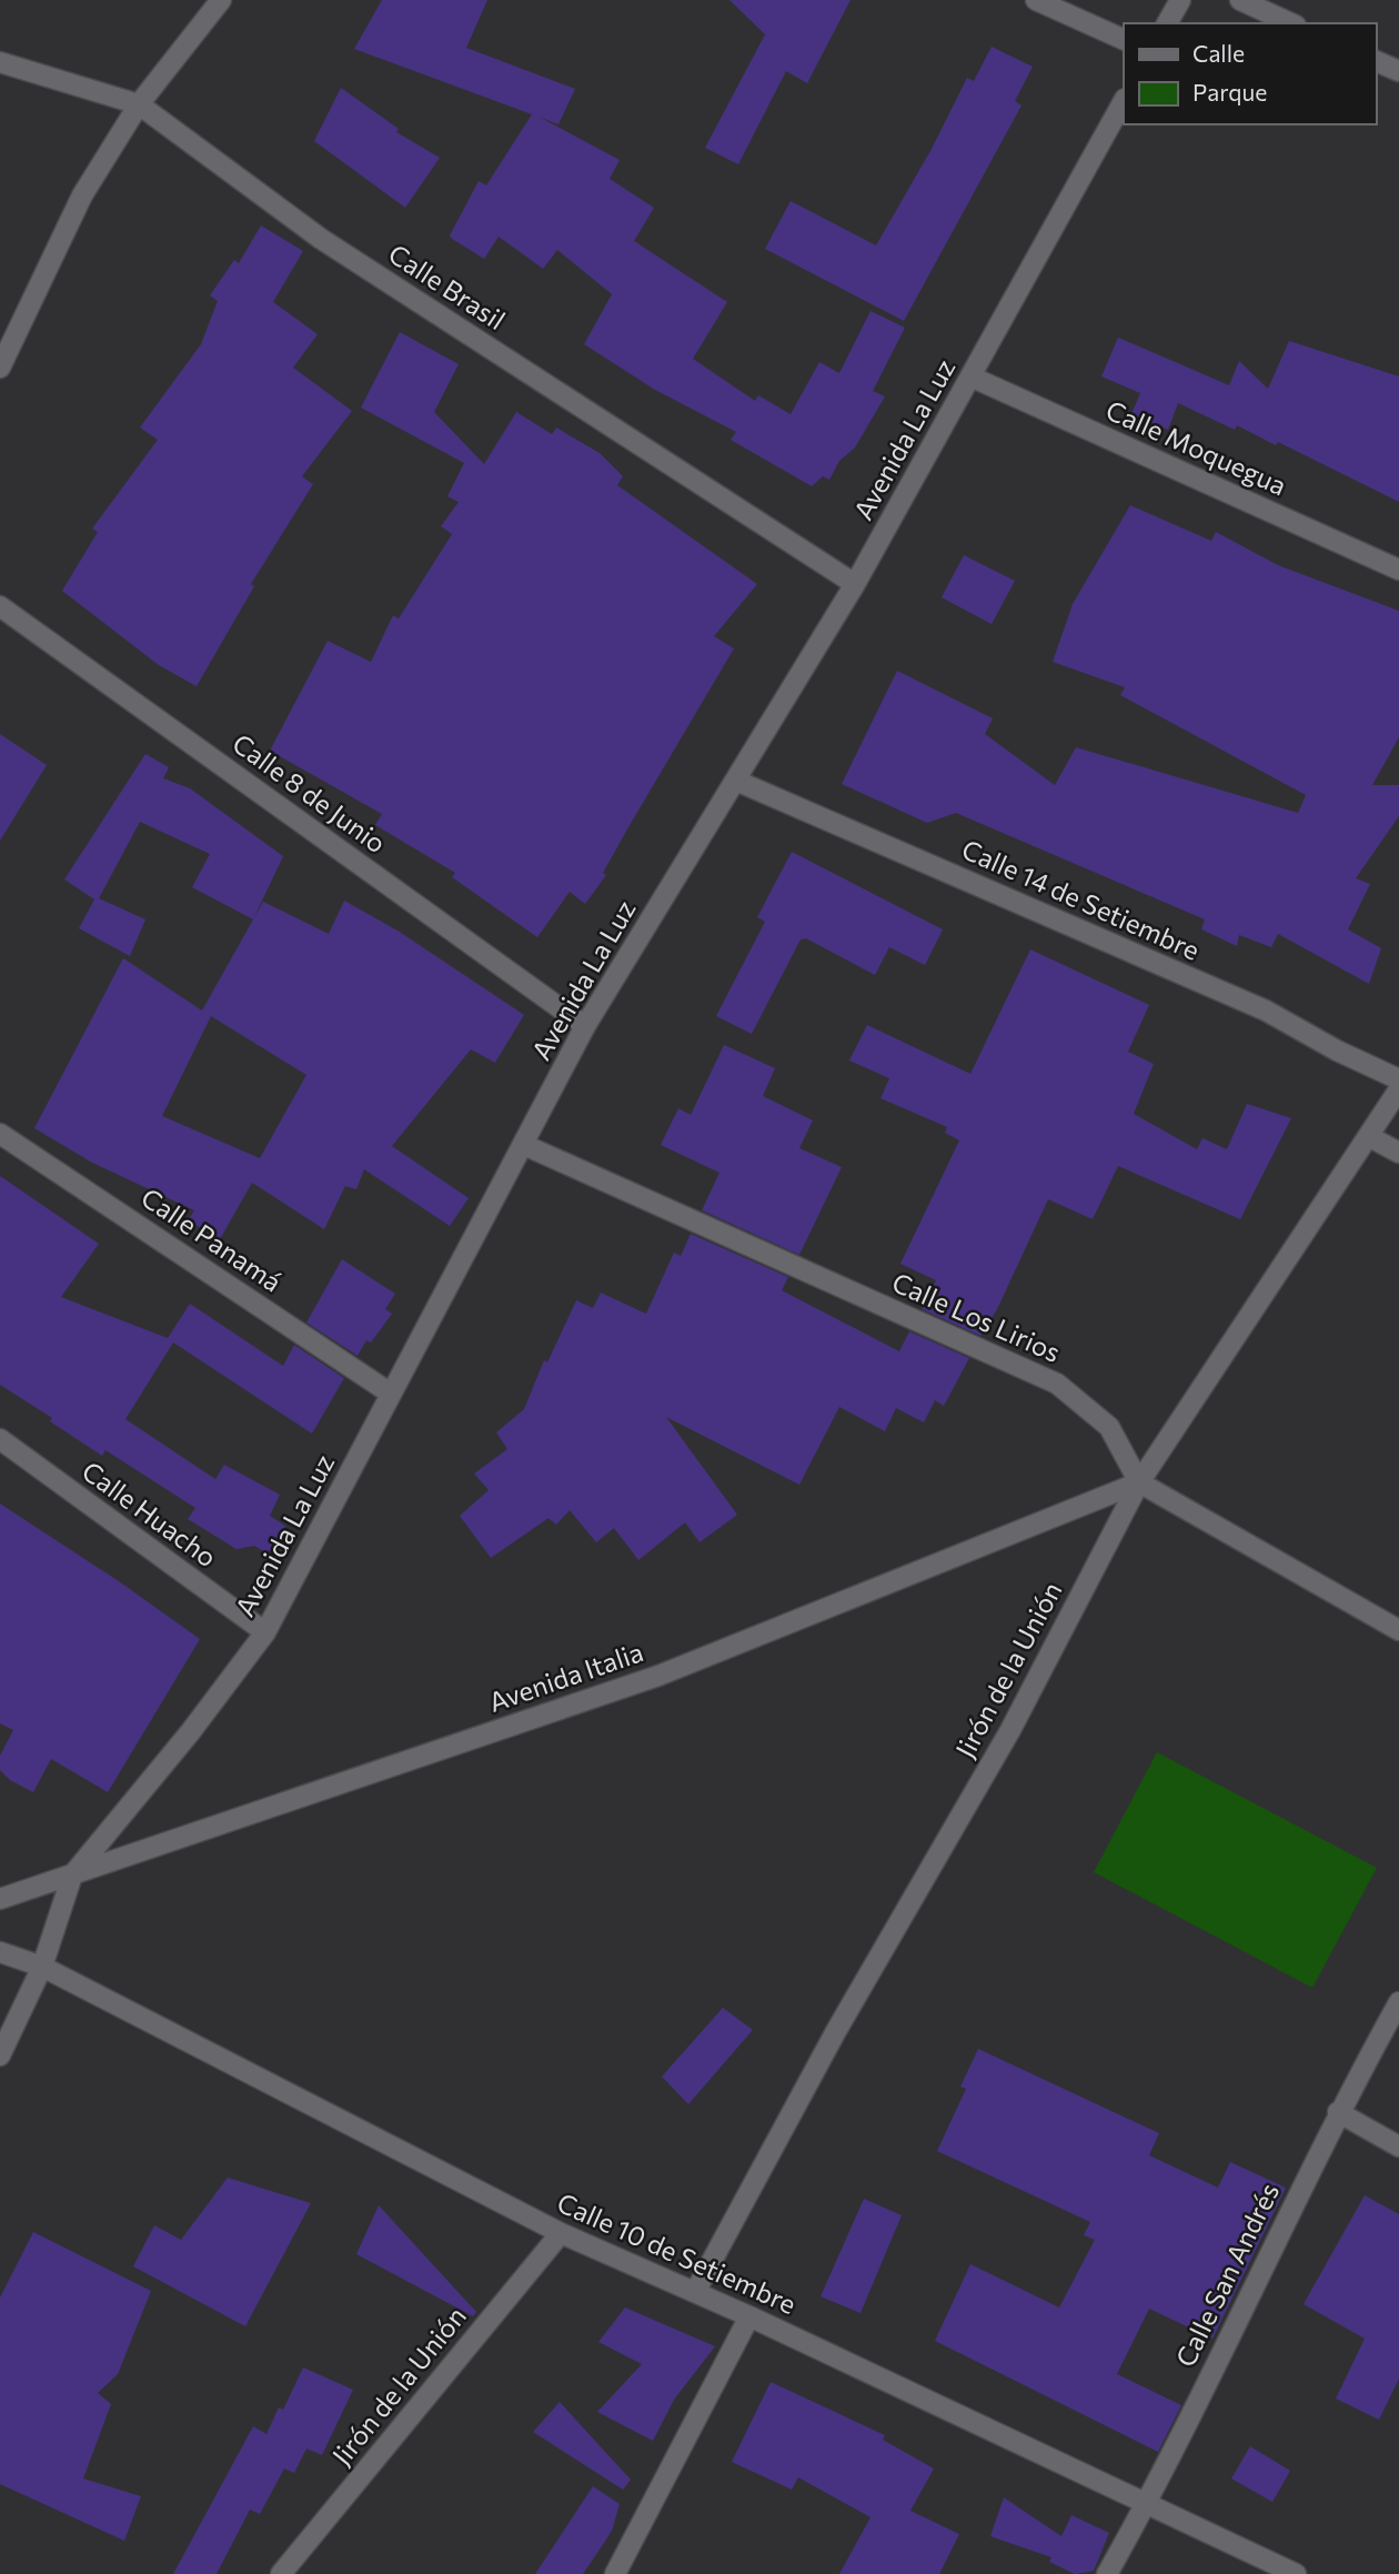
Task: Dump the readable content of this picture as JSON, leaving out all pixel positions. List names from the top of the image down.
{
  "streets": {
    "street": [
      "Calle Brasil",
      "Avenida La Luz",
      "Calle Moquegua",
      "Calle 8 de Junio",
      "Calle 14 de Setiembre",
      "Calle Panamá",
      "Calle Los Lirios",
      "Calle Huacho",
      "Jirón de la Unión",
      "Avenida Italia",
      "Calle 10 de Setiembre",
      "Calle San Andrés"
    ]
  },
  "crossings": [
    ["Calle Brasil", "Avenida La Luz"],
    ["Avenida La Luz", "Calle Moquegua"],
    ["Avenida La Luz", "Calle 8 de Junio"],
    ["Avenida La Luz", "Calle 14 de Setiembre"],
    ["Avenida La Luz", "Calle Panamá"],
    ["Avenida La Luz", "Calle Los Lirios"],
    ["Avenida La Luz", "Calle Huacho"],
    ["Avenida La Luz", "Avenida Italia"],
    ["Calle Los Lirios", "Jirón de la Unión"],
    ["Calle Los Lirios", "Avenida Italia"],
    ["Jirón de la Unión", "Avenida Italia"],
    ["Jirón de la Unión", "Calle 10 de Setiembre"],
    ["Calle 10 de Setiembre", "Calle San Andrés"]
  ],
  "legend": ["Calle", "Parque"]
}
